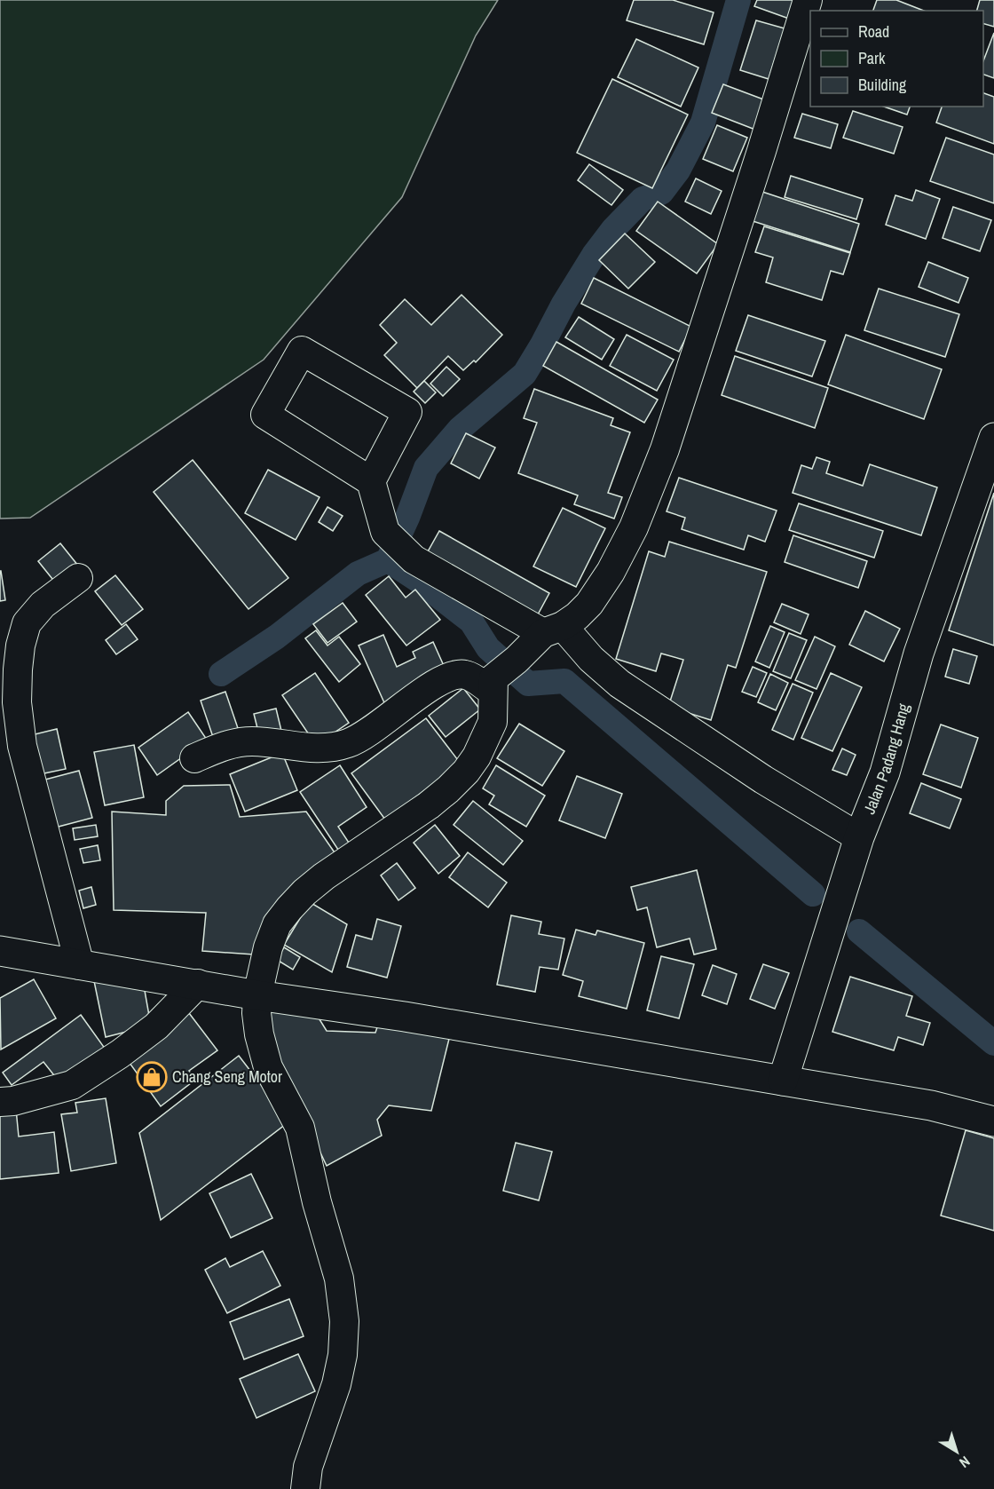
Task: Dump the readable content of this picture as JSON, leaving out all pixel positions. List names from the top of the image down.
{
  "streets": {
    "main road": ["Jalan Padang Hang"]
  },
  "places": {
    "shop": ["Chang Seng Motor"]
  },
  "legend": ["Road", "Park", "Building"],
  "north": "bottom right"
}
